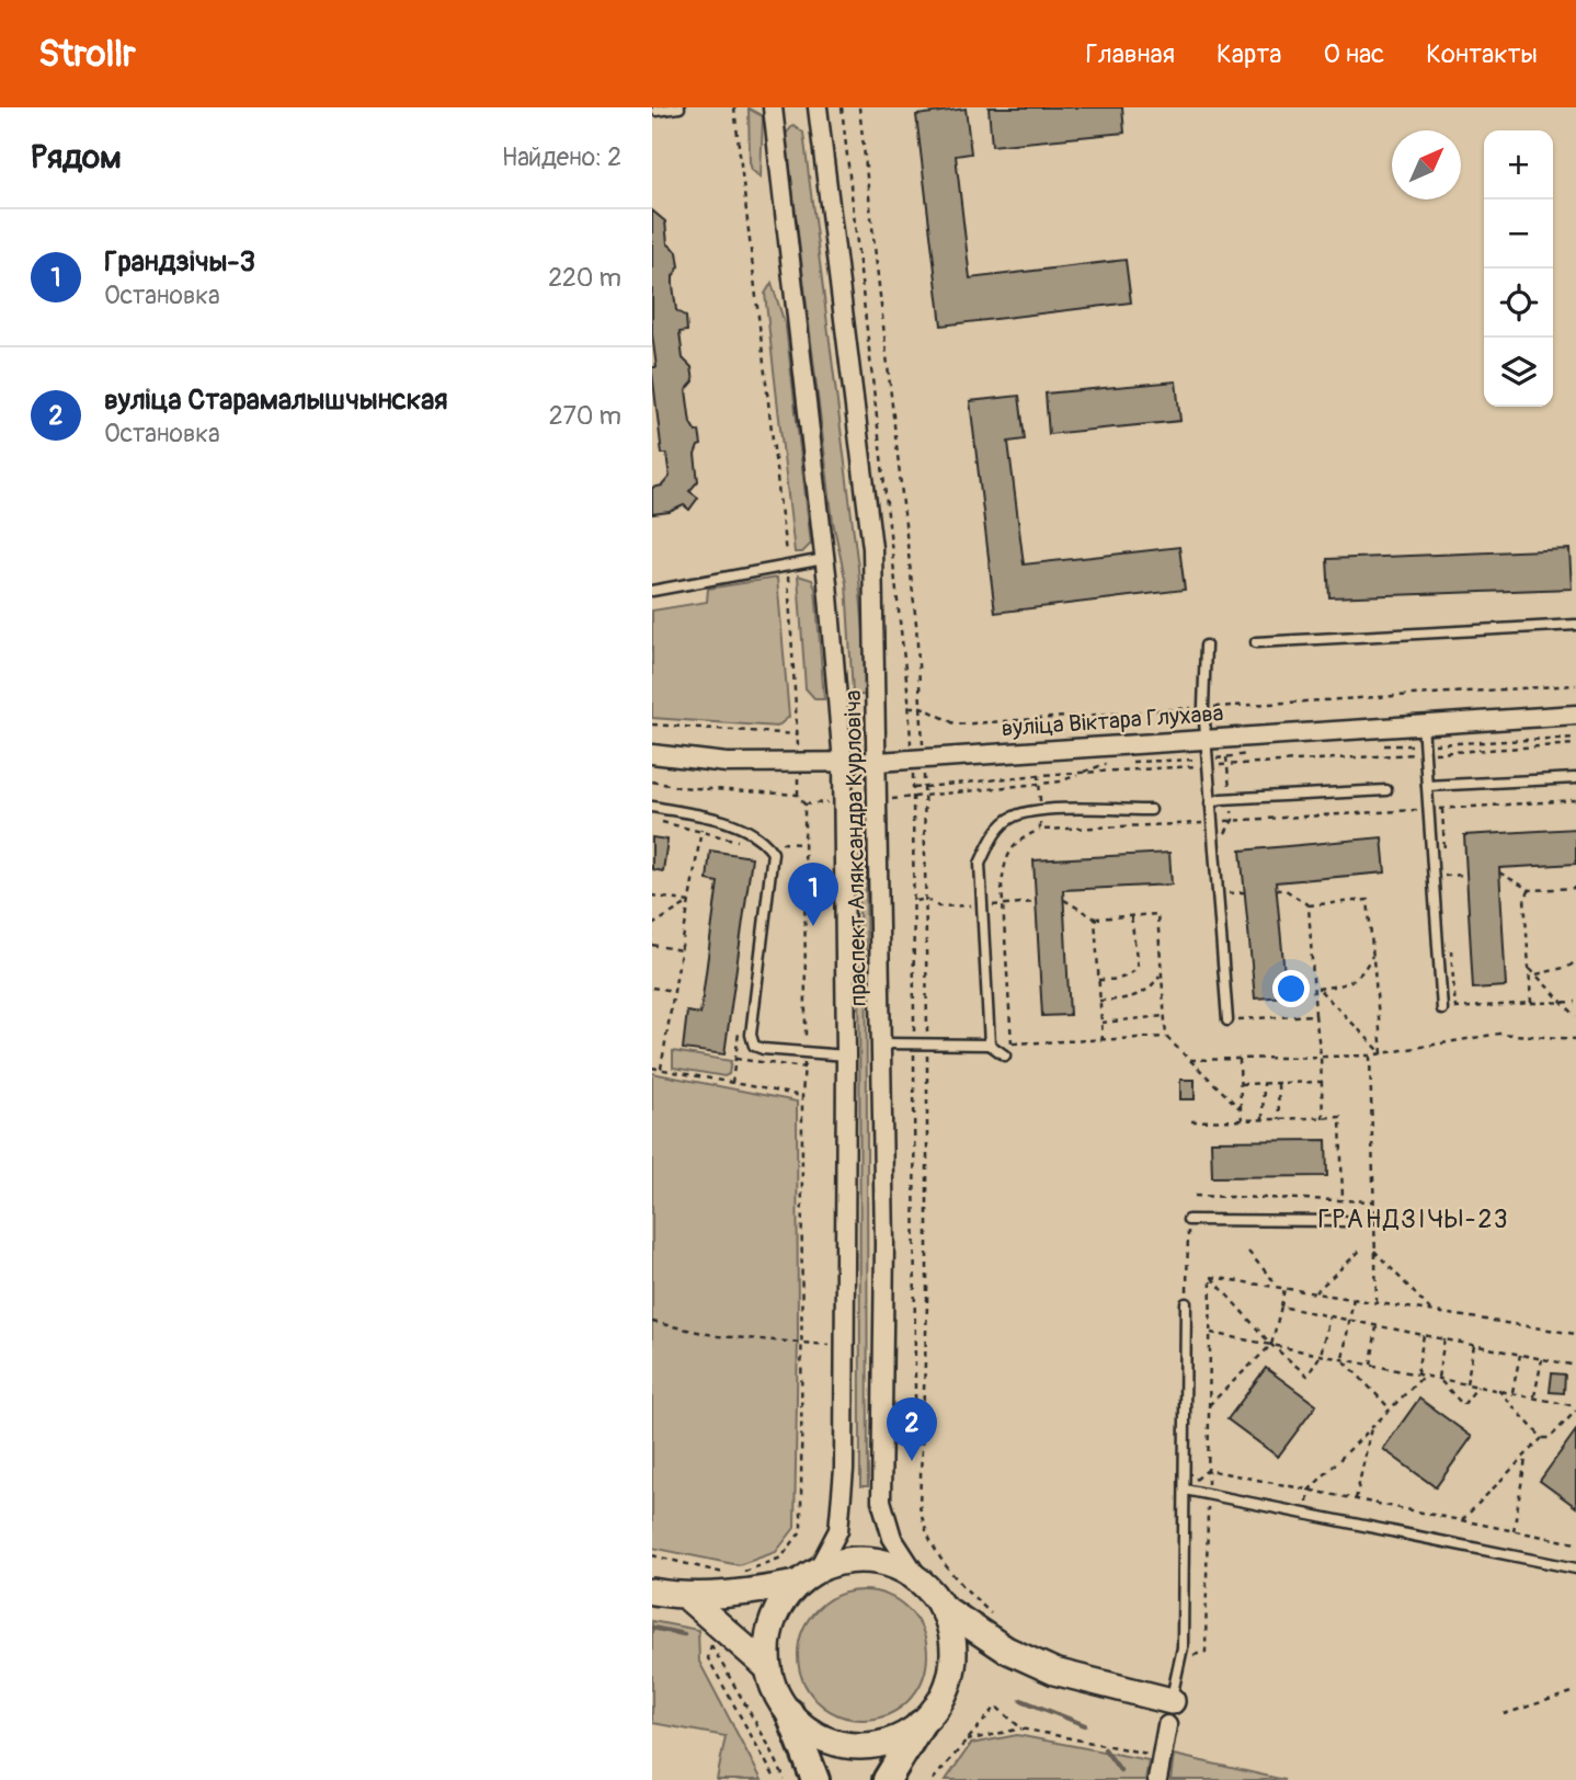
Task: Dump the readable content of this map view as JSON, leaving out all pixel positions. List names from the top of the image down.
{
  "streets": {
    "street": ["вуліца Віктара Глухава", "праспект Аляксандра Курловіча"]
  },
  "crossings": [
    ["вуліца Віктара Глухава", "праспект Аляксандра Курловіча"]
  ],
  "districts": ["ГРАНДЗІЧЫ-23"],
  "north": "top right",
  "page": {
    "header": "Strollr",
    "nav": [
      "Главная",
      "Карта",
      "О нас",
      "Контакты"
    ],
    "heading": ["Рядом", "Найдено: 2"],
    "map_buttons": ["+", "−"],
    "list": [
      {
        "mark": "1",
        "name": "Грандзічы-3",
        "note": "Остановка",
        "value": "220 m"
      },
      {
        "mark": "2",
        "name": "вуліца Старамалышчынская",
        "note": "Остановка",
        "value": "270 m"
      }
    ],
    "pins": ["1", "2"]
  }
}
